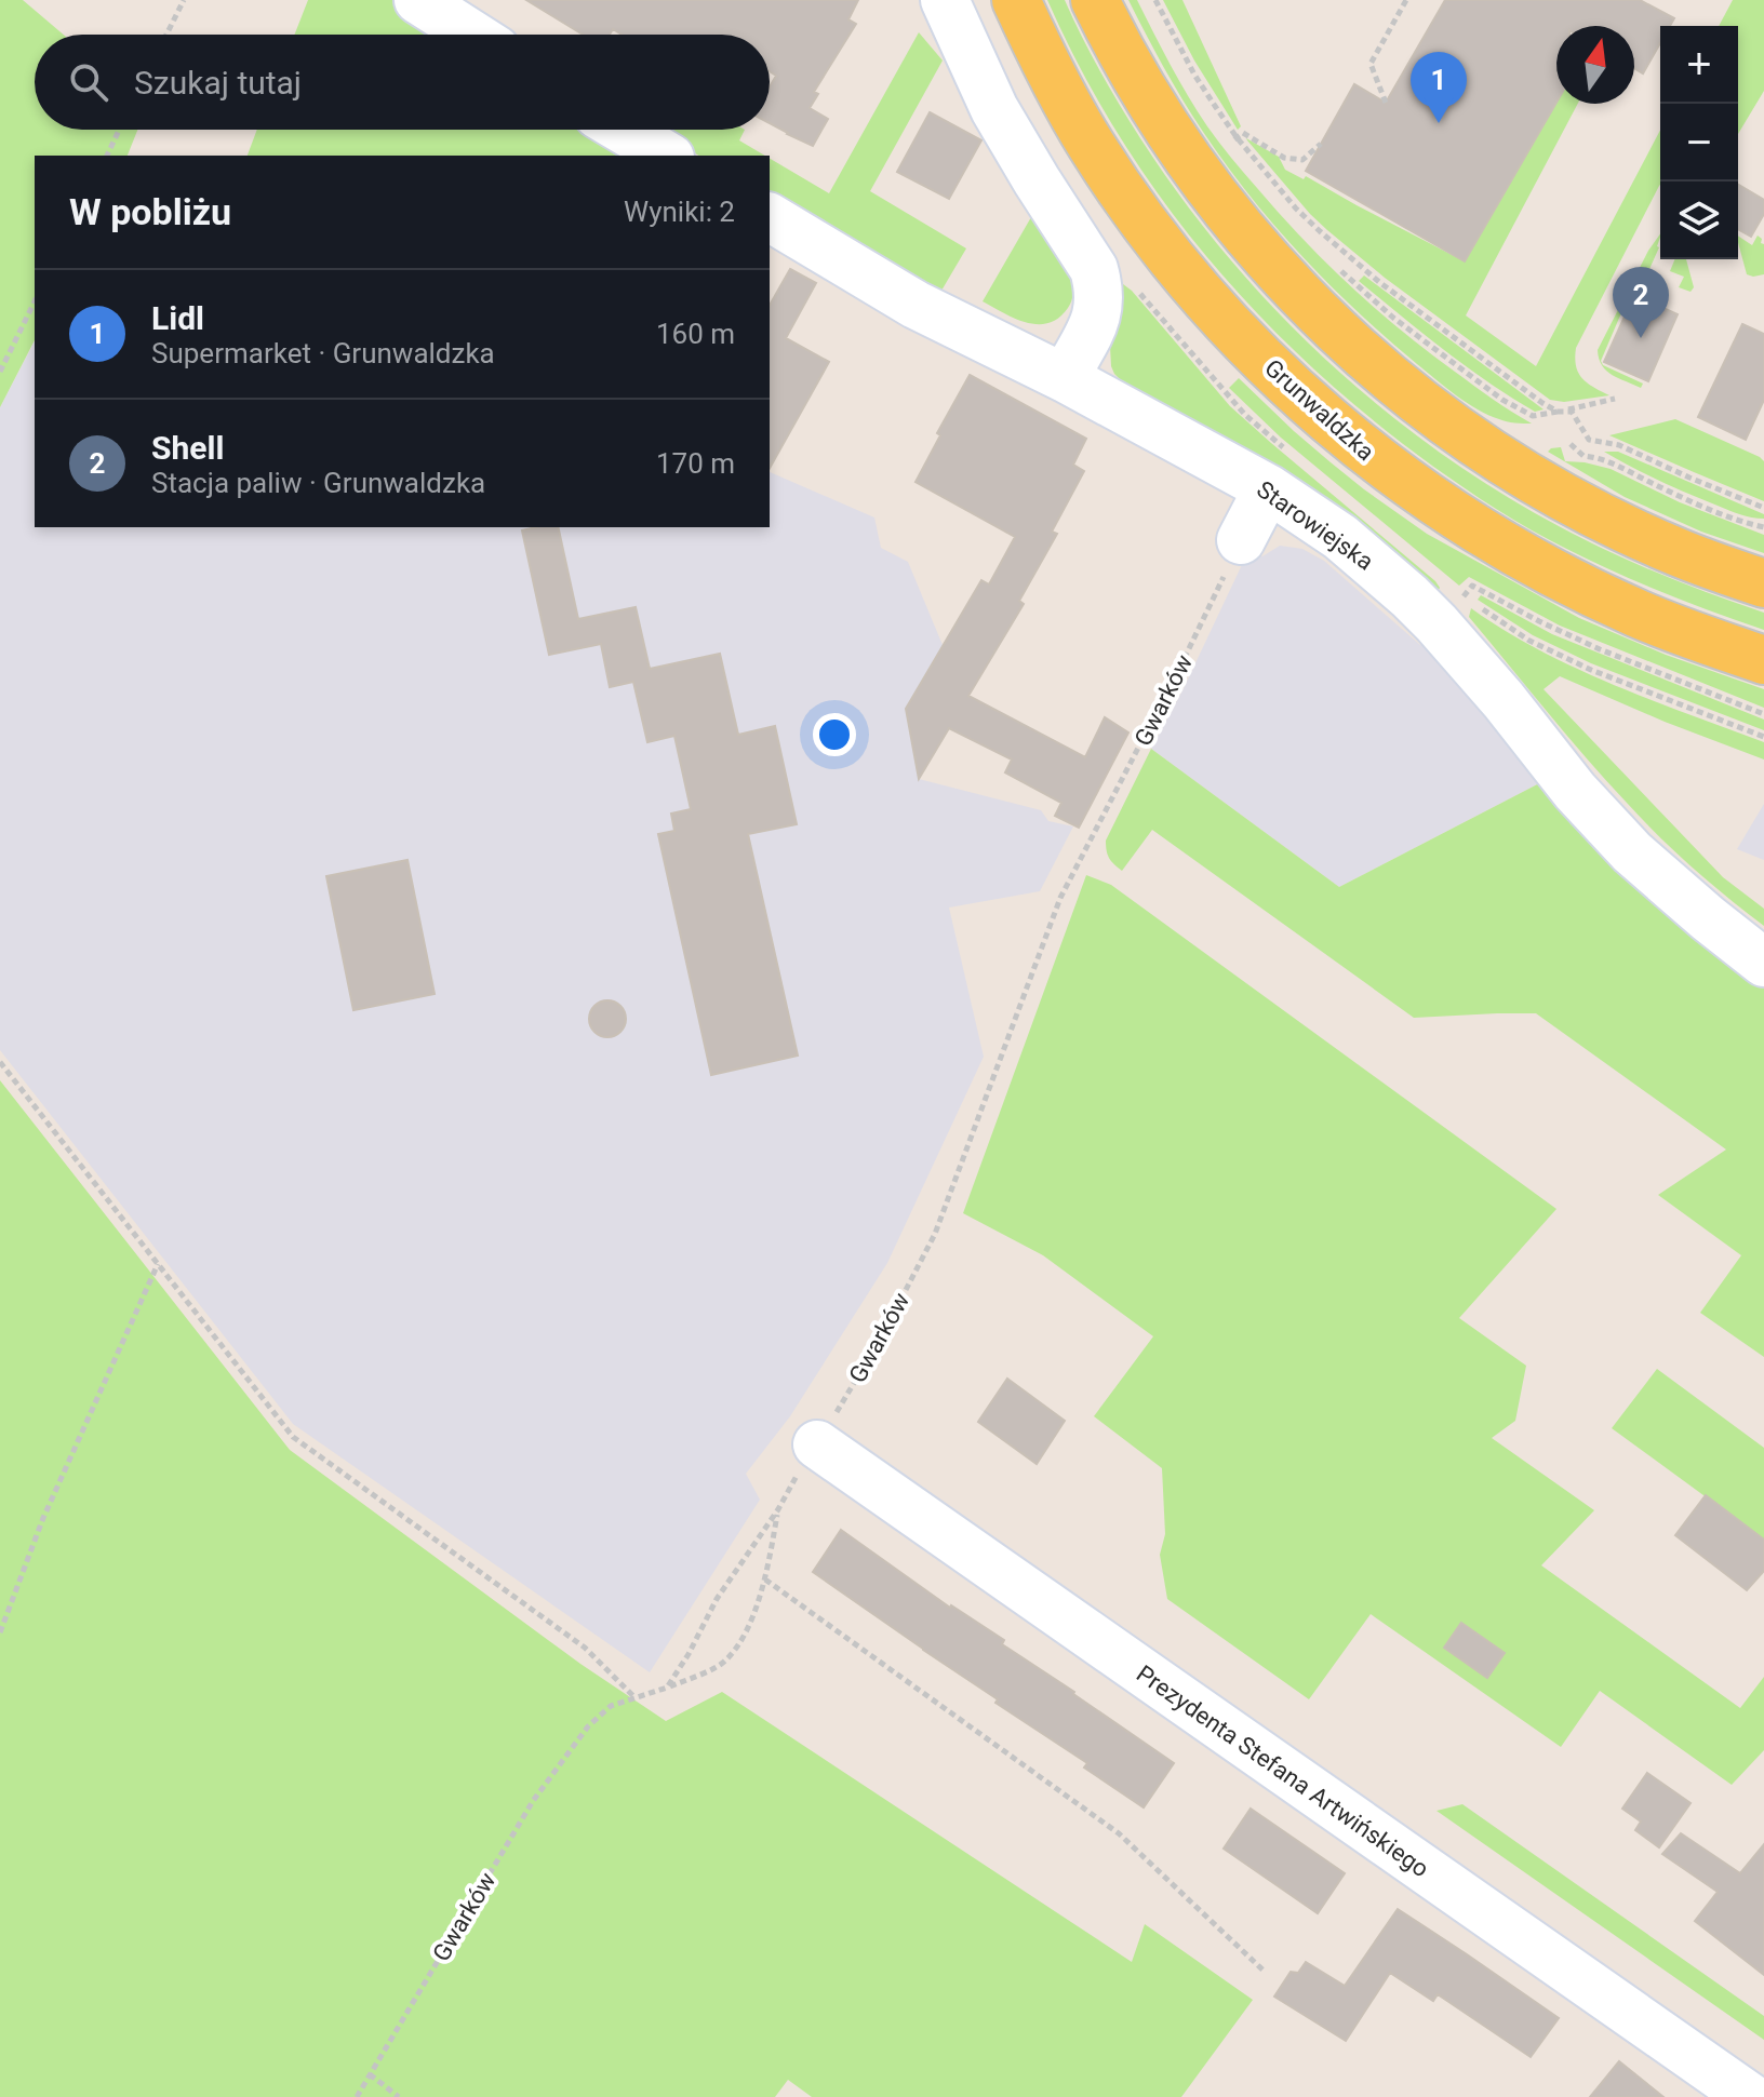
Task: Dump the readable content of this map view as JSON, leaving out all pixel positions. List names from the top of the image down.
{
  "streets": {
    "main road": ["Grunwaldzka"],
    "street": ["Starowiejska", "Prezydenta Stefana Artwińskiego"],
    "path": ["Gwarków"]
  },
  "crossings": [
    ["Gwarków", "Prezydenta Stefana Artwińskiego"]
  ],
  "north": "top",
  "page": {
    "map_buttons": ["+", "−"],
    "search": "Szukaj tutaj",
    "pins": ["1", "2"],
    "heading": ["W pobliżu", "Wyniki: 2"],
    "list": [
      {
        "mark": "1",
        "name": "Lidl",
        "note": "Supermarket · Grunwaldzka",
        "value": "160 m"
      },
      {
        "mark": "2",
        "name": "Shell",
        "note": "Stacja paliw · Grunwaldzka",
        "value": "170 m"
      }
    ]
  }
}
